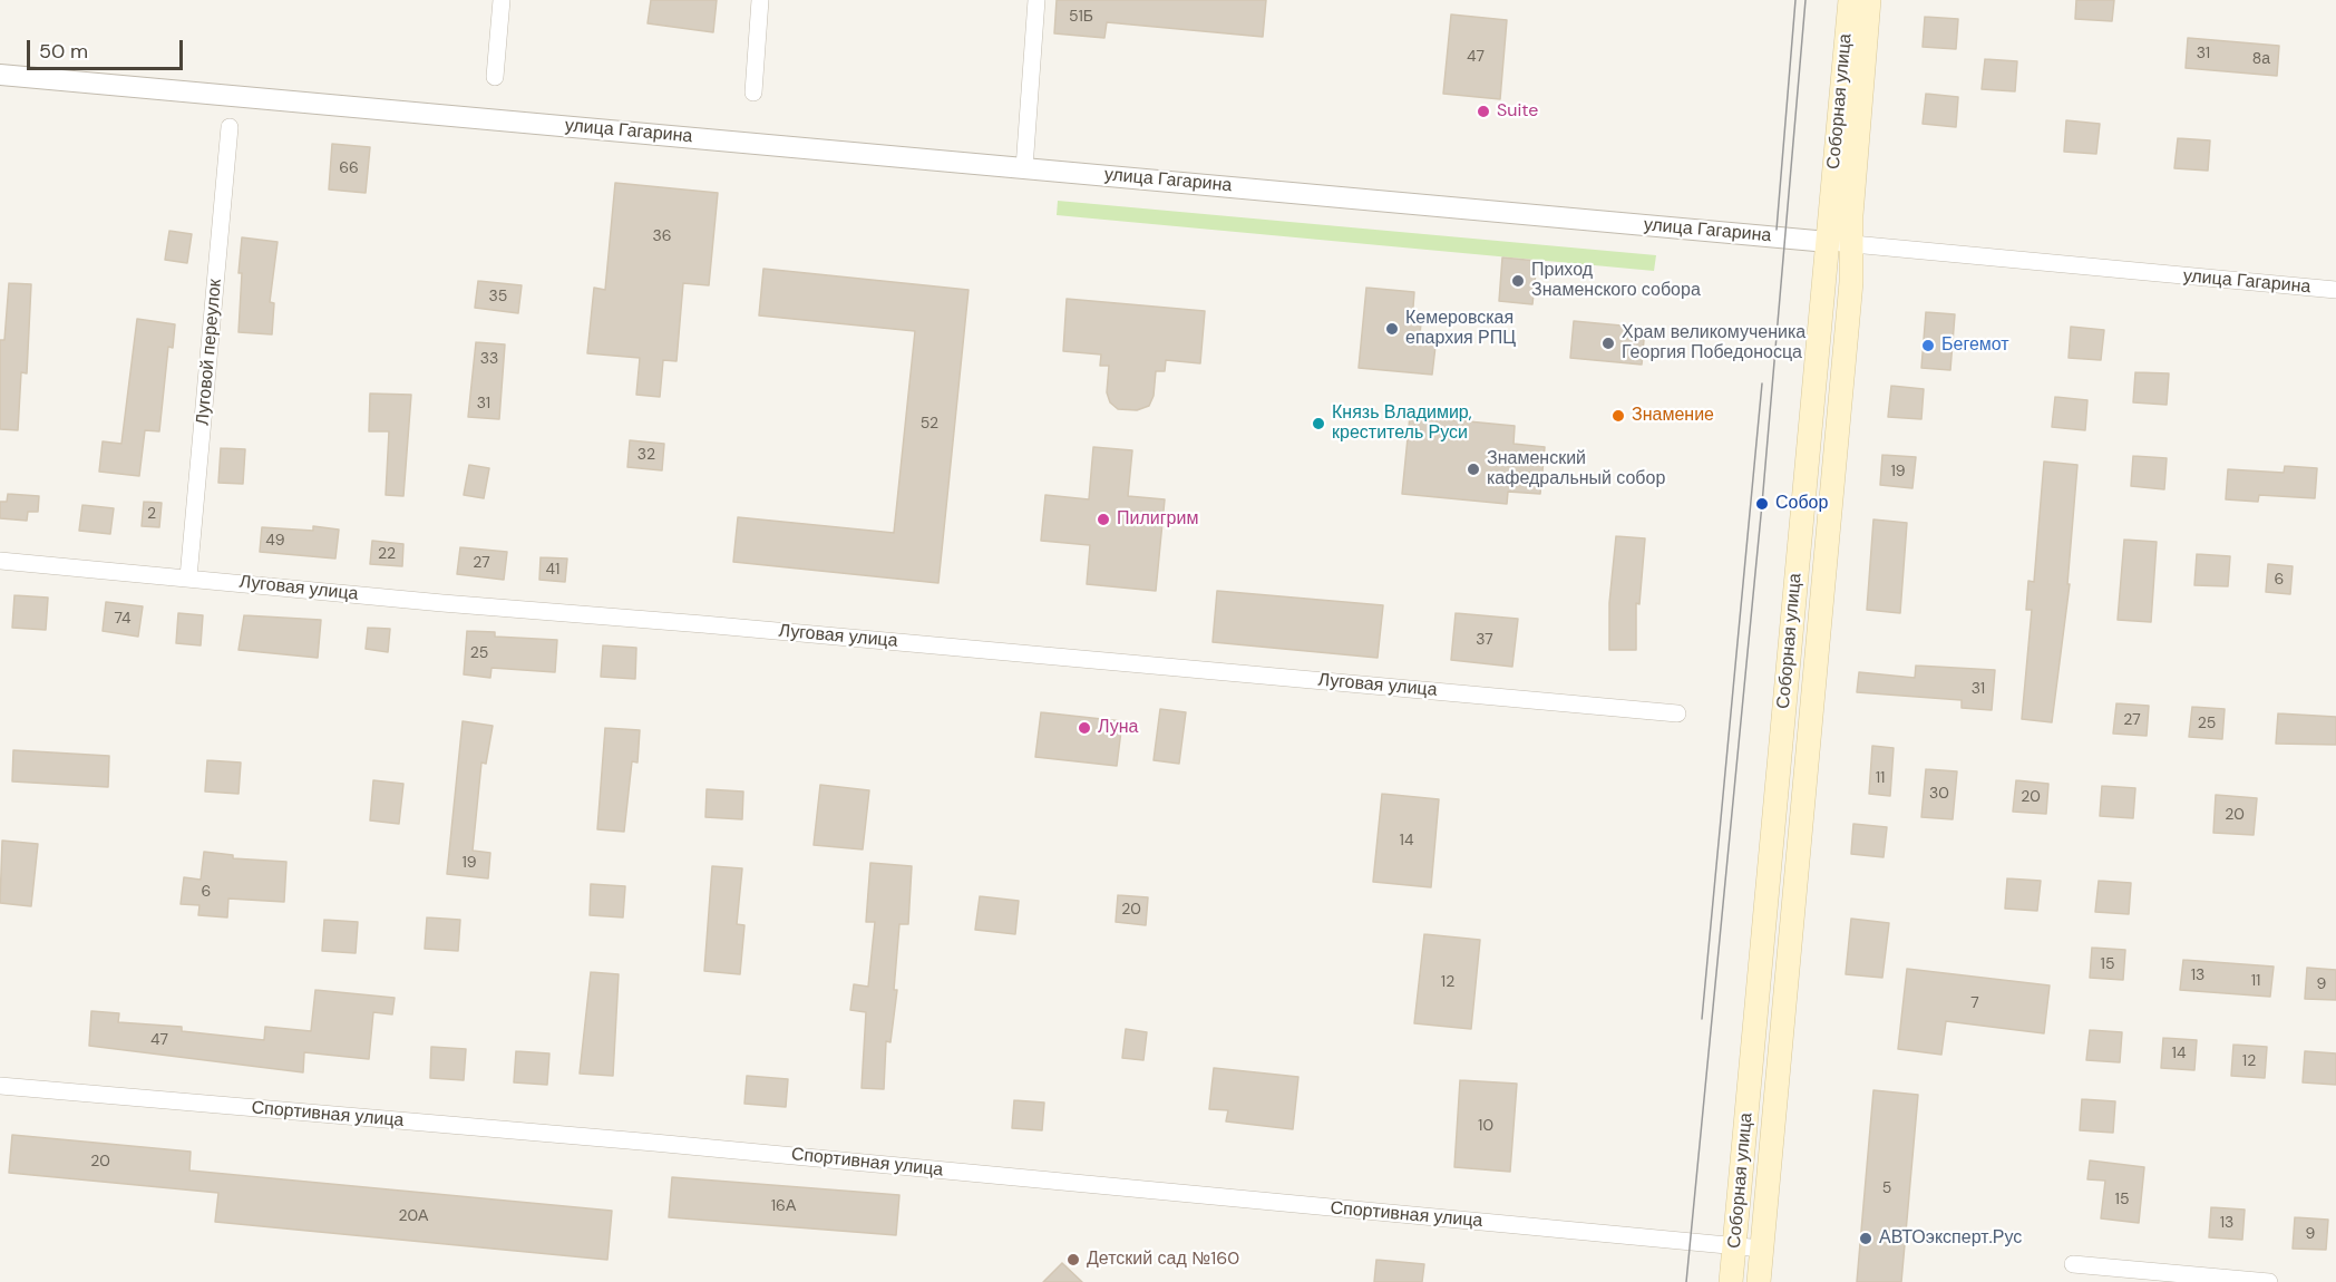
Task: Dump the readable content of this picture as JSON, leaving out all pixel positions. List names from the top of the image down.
{
  "streets": {
    "main road": ["Соборная улица"],
    "street": [
      "улица Гагарина",
      "Луговой переулок",
      "Луговая улица",
      "Спортивная улица"
    ]
  },
  "crossings": [
    ["Соборная улица", "улица Гагарина"],
    ["Соборная улица", "Спортивная улица"],
    ["Луговой переулок", "Луговая улица"]
  ],
  "places": [
    "Suite",
    "Приход Знаменского собора",
    "Кемеровская епархия РПЦ",
    "Храм великомученика Георгия Победоносца",
    "Бегемот",
    "Знамение",
    "Князь Владимир, креститель Руси",
    "Знаменский кафедральный собор",
    "Собор",
    "Пилигрим",
    "Луна",
    "АВТОэксперт.Рус",
    "Детский сад №160"
  ],
  "house_numbers": [
    "51Б",
    "31",
    "47",
    "8а",
    "66",
    "36",
    "35",
    "33",
    "31",
    "52",
    "32",
    "19",
    "2",
    "49",
    "22",
    "27",
    "41",
    "6",
    "74",
    "37",
    "25",
    "31",
    "27",
    "25",
    "11",
    "30",
    "20",
    "20",
    "14",
    "19",
    "6",
    "20",
    "15",
    "13",
    "11",
    "12",
    "9",
    "7",
    "47",
    "14",
    "12",
    "10",
    "20",
    "5",
    "15",
    "16А",
    "20А",
    "13",
    "9"
  ],
  "scale_bar": "50 m"
}
